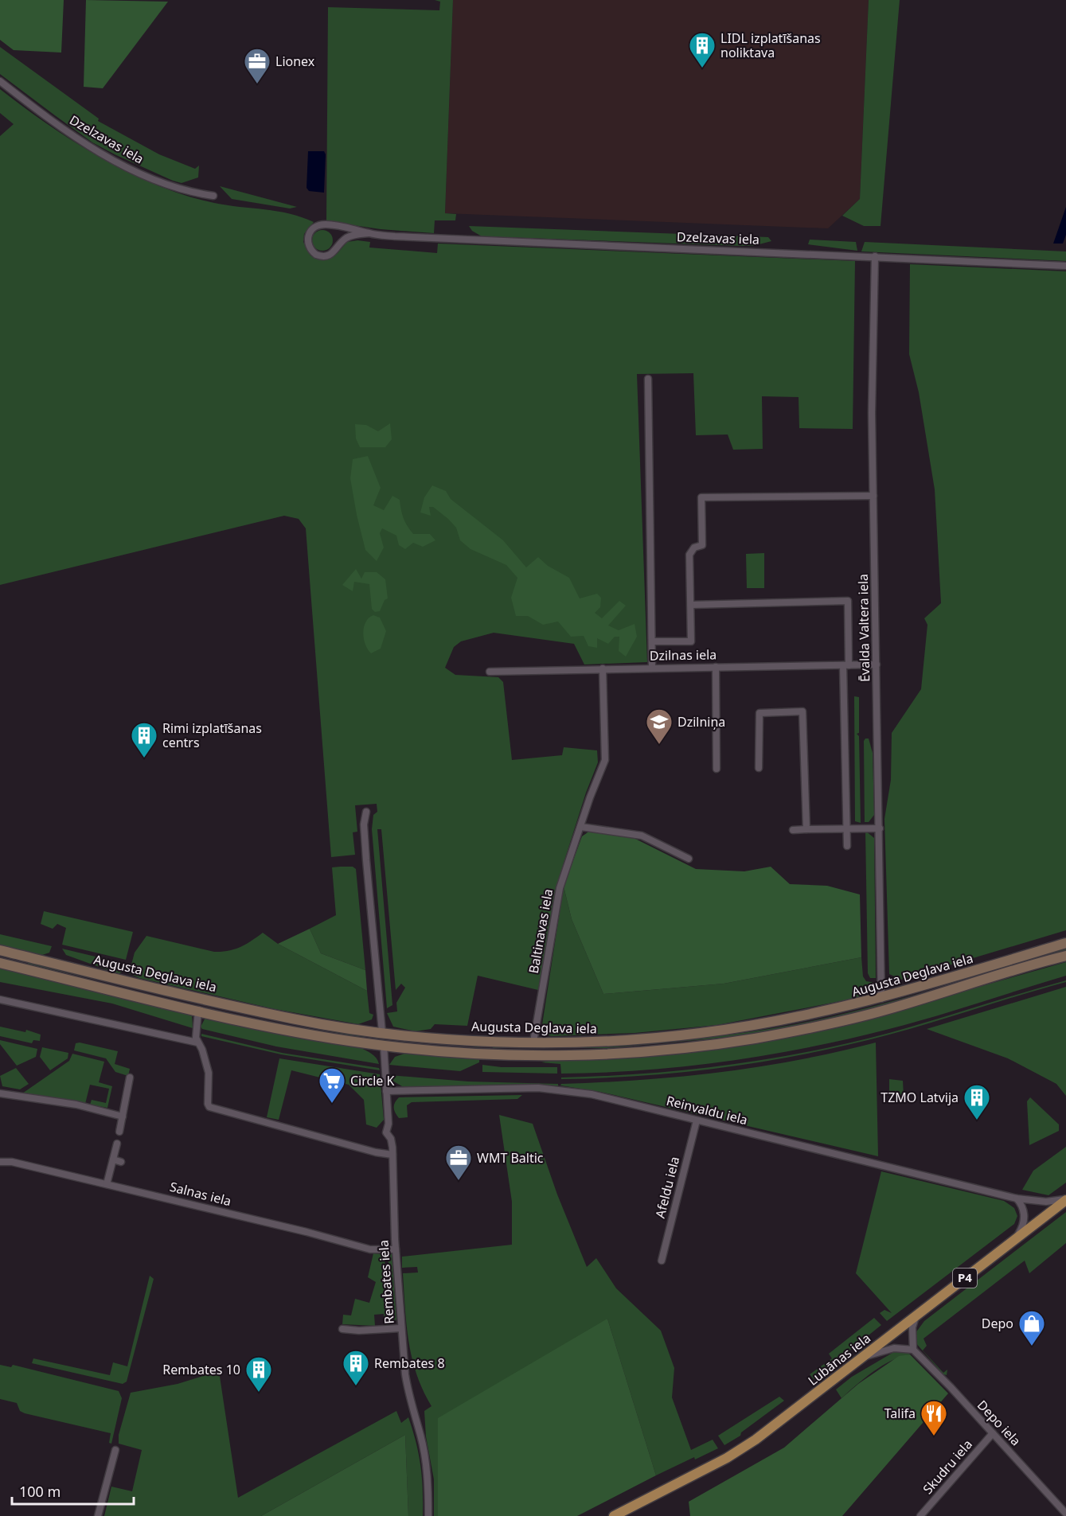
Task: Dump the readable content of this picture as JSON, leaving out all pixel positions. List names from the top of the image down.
{
  "streets": {
    "main road": ["Augusta Deglava iela", "P4", "Lubānas iela"],
    "street": [
      "Dzelzavas iela",
      "Ēvalda Valtera iela",
      "Dzilnas iela",
      "Baltinavas iela",
      "Reinvaldu iela",
      "Afeldu iela",
      "Salnas iela",
      "Rembates iela",
      "Depo iela",
      "Skudru iela"
    ]
  },
  "crossings": [
    ["Dzelzavas iela", "Ēvalda Valtera iela"],
    ["Ēvalda Valtera iela", "Dzilnas iela"],
    ["Ēvalda Valtera iela", "Augusta Deglava iela"],
    ["Dzilnas iela", "Baltinavas iela"],
    ["Baltinavas iela", "Augusta Deglava iela"],
    ["Augusta Deglava iela", "Rembates iela"],
    ["Reinvaldu iela", "Afeldu iela"],
    ["Reinvaldu iela", "Rembates iela"],
    ["Reinvaldu iela", "Lubānas iela"],
    ["Salnas iela", "Rembates iela"],
    ["Depo iela", "Skudru iela"]
  ],
  "places": {
    "building": [
      "LIDL izplatīšanas noliktava",
      "Rimi izplatīšanas centrs",
      "TZMO Latvija",
      "Rembates 8",
      "Rembates 10"
    ],
    "office": ["Lionex", "WMT Baltic"],
    "school or university": ["Dzilniņa"],
    "supermarket": ["Circle K"],
    "shop": ["Depo"],
    "restaurant": ["Talifa"]
  },
  "scale_bar": "100 m"
}
